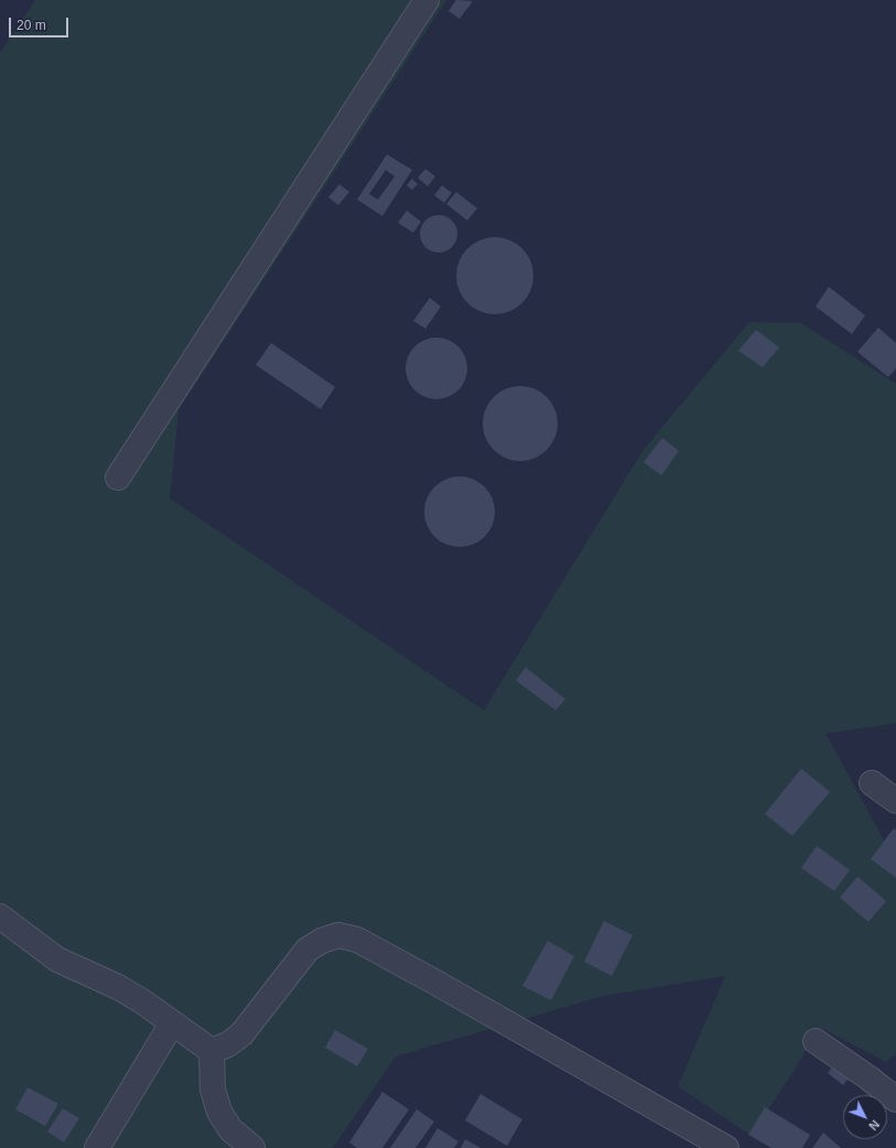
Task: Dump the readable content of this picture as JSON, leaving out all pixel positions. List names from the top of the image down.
{
  "scale_bar": "20 m",
  "north": "bottom right"
}
